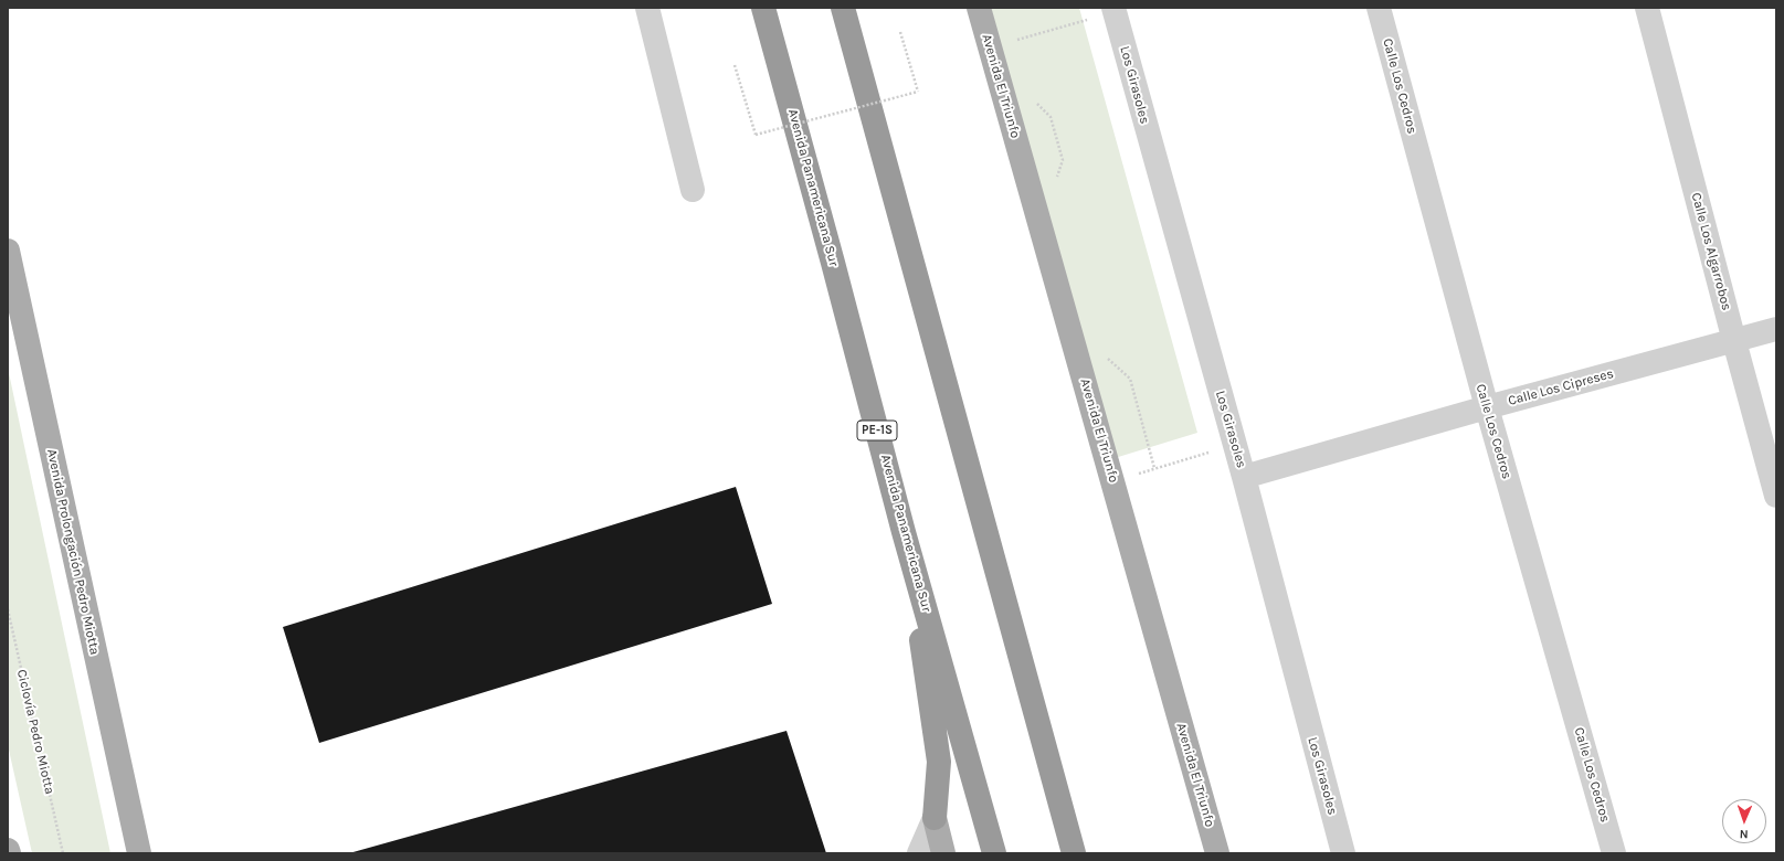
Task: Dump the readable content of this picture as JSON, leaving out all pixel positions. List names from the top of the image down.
{
  "streets": {
    "highway": ["Avenida Panamericana Sur", "PE-1S"],
    "main road": ["Avenida El Triunfo", "Avenida Prolongación Pedro Miotta"],
    "street": [
      "Los Girasoles",
      "Calle Los Cedros",
      "Calle Los Algarrobos",
      "Calle Los Cipreses"
    ],
    "path": ["Ciclovía Pedro Miotta"]
  },
  "crossings": [
    ["Los Girasoles", "Calle Los Cipreses"],
    ["Calle Los Cedros", "Calle Los Cipreses"],
    ["Calle Los Algarrobos", "Calle Los Cipreses"]
  ],
  "north": "bottom"
}
